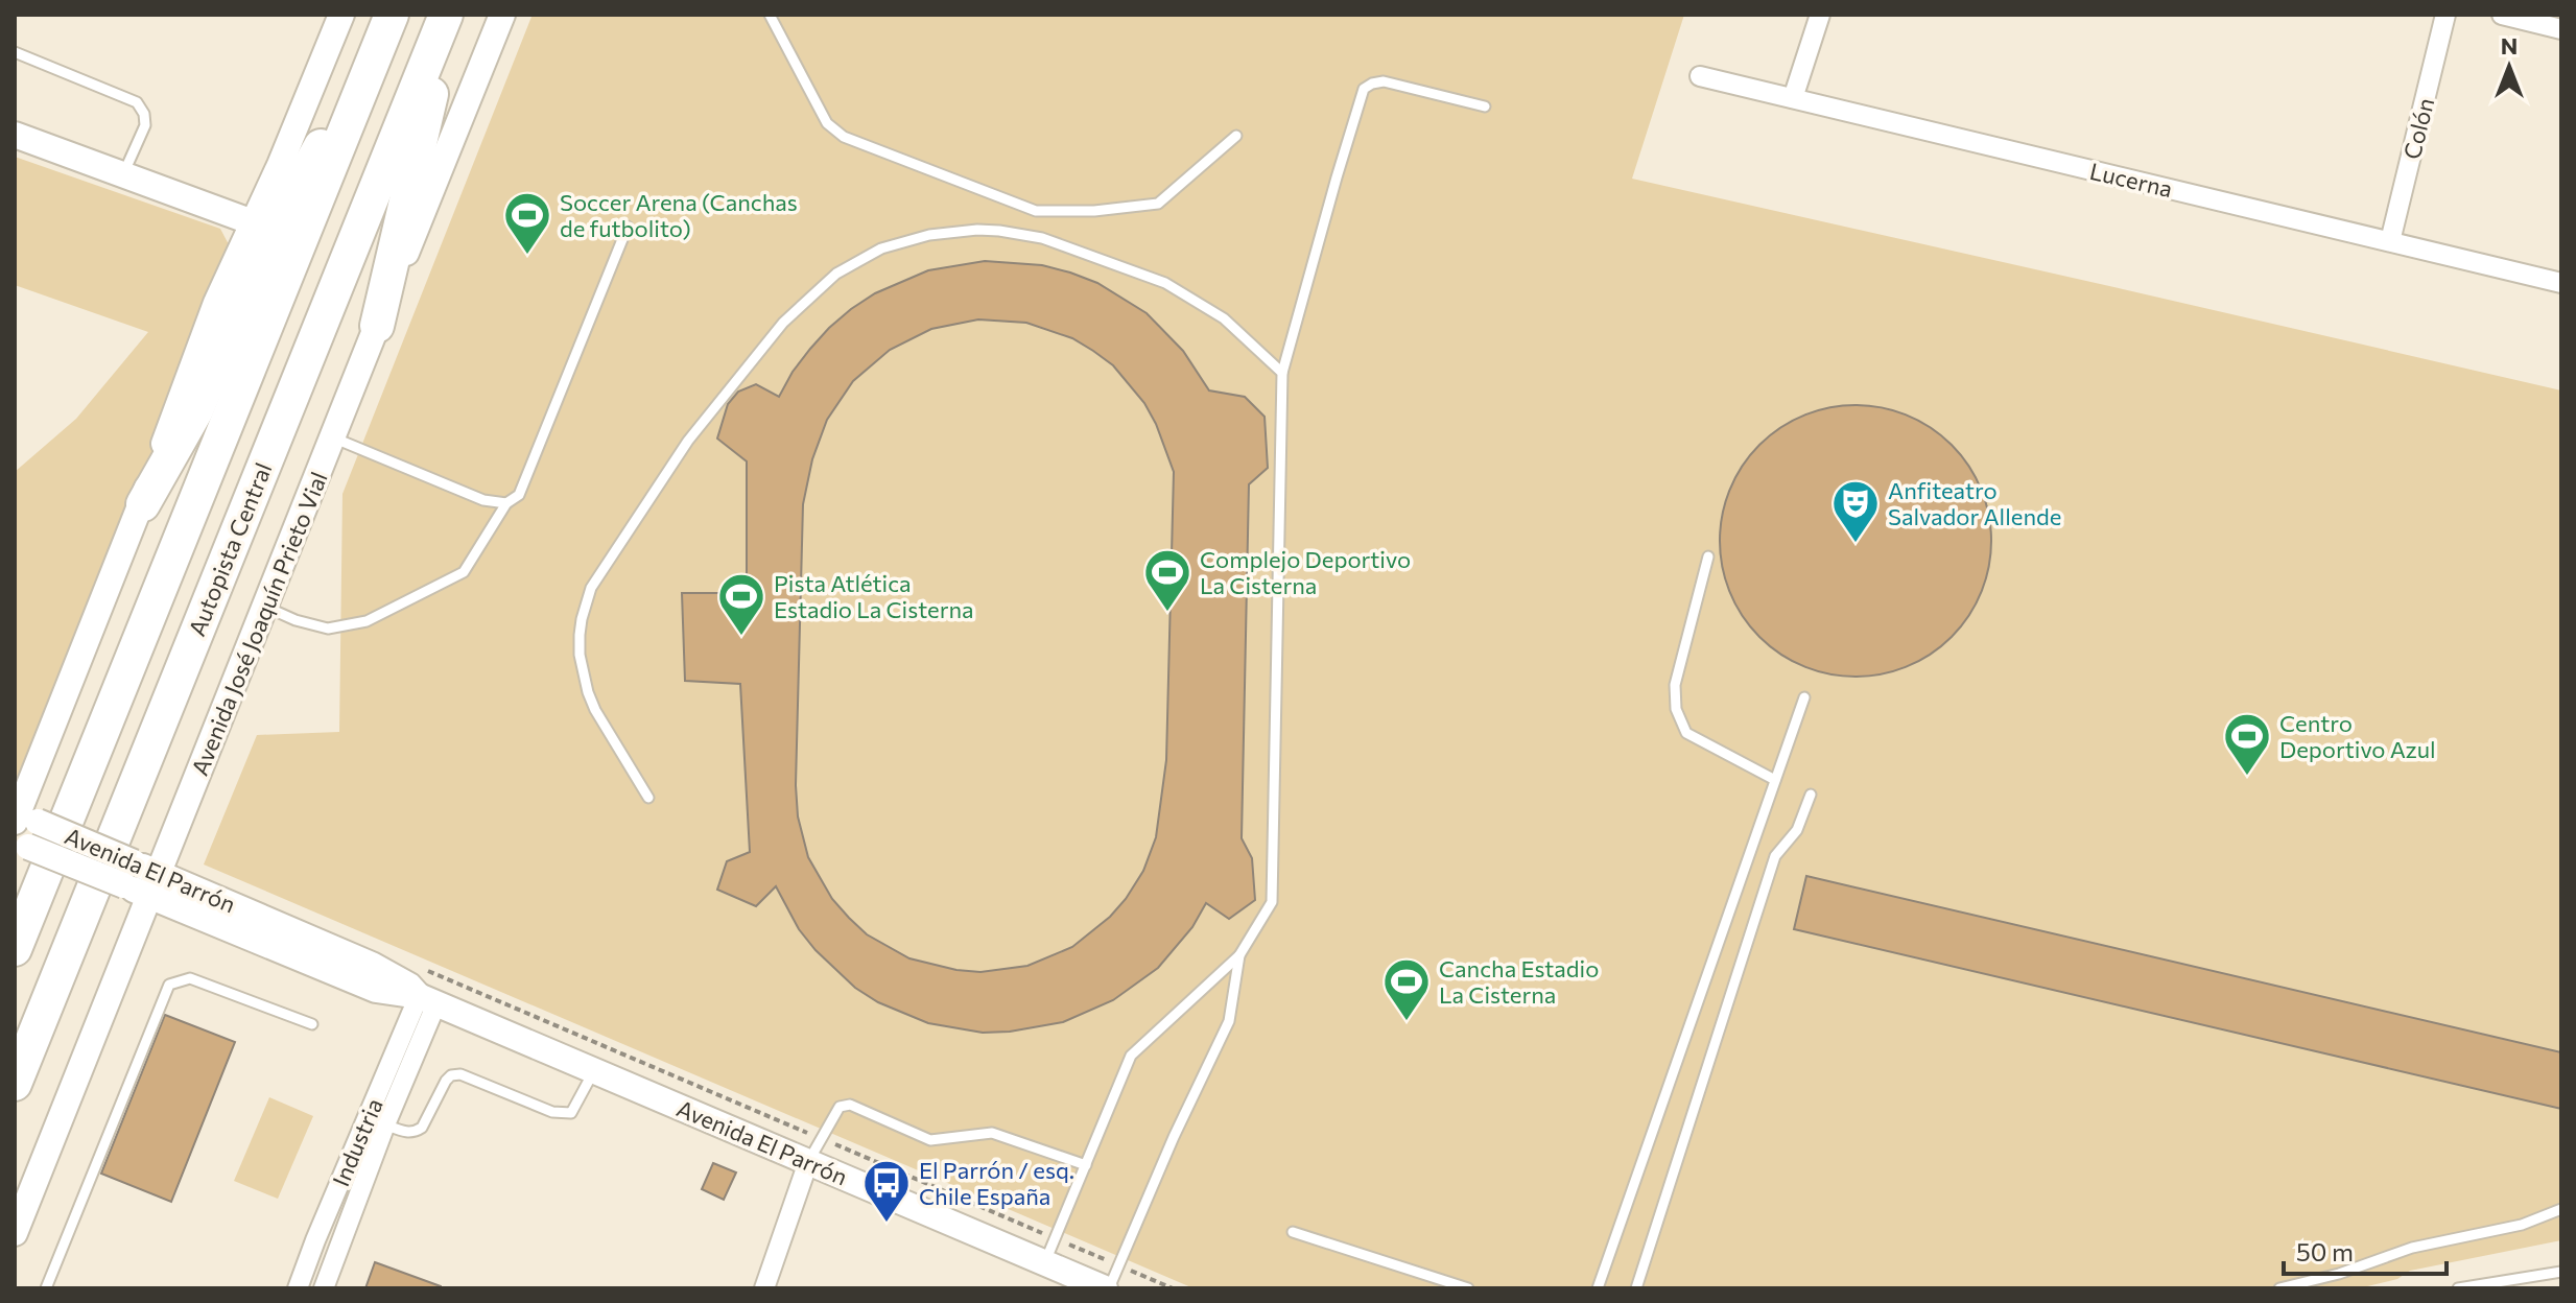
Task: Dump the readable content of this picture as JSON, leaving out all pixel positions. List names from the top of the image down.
{
  "streets": {
    "highway": ["Autopista Central"],
    "main road": ["Avenida José Joaquín Prieto Vial", "Avenida El Parrón"],
    "street": ["Colón", "Lucerna", "Industria"]
  },
  "crossings": [
    ["Colón", "Lucerna"],
    ["Avenida José Joaquín Prieto Vial", "Avenida El Parrón"],
    ["Avenida El Parrón", "Industria"]
  ],
  "places": {
    "sports": [
      "Soccer Arena (Canchas de futbolito)",
      "Complejo Deportivo La Cisterna",
      "Pista Atlética Estadio La Cisterna",
      "Centro Deportivo Azul",
      "Cancha Estadio La Cisterna"
    ],
    "theatre": ["Anfiteatro Salvador Allende"],
    "bus stop": ["El Parrón / esq. Chile España"]
  },
  "scale_bar": "50 m",
  "north": "top"
}
